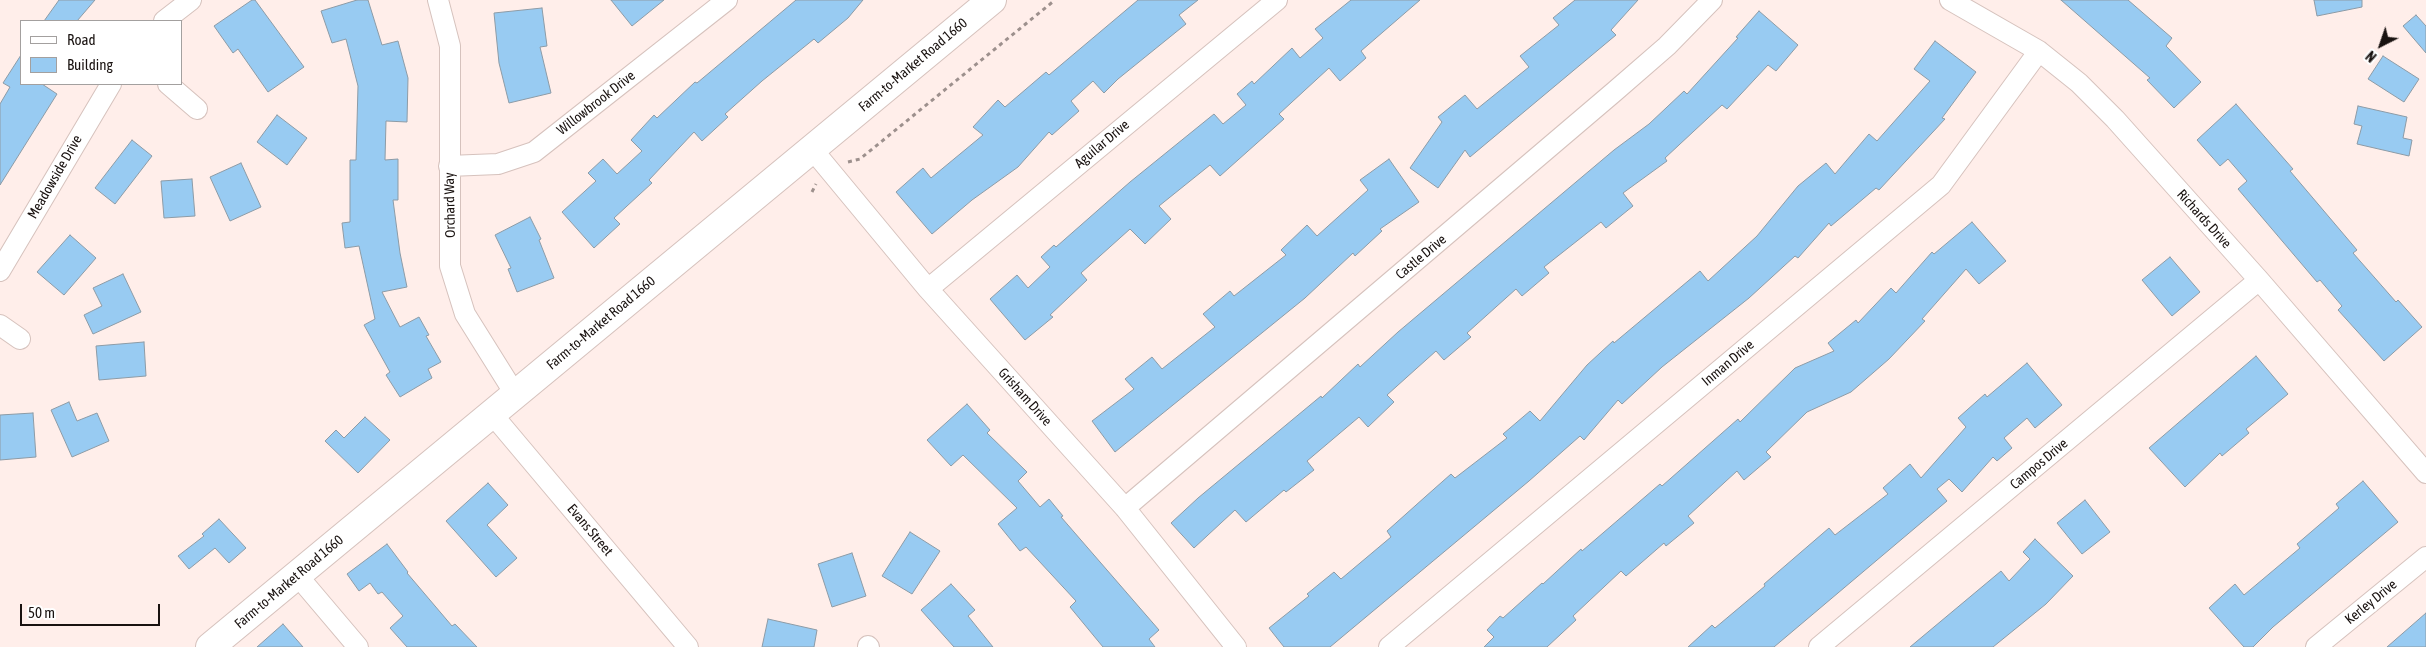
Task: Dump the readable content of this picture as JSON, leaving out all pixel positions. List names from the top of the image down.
{
  "streets": {
    "main road": ["Farm-to-Market Road 1660"],
    "street": [
      "Willowbrook Drive",
      "Aguilar Drive",
      "Meadowside Drive",
      "Orchard Way",
      "Richards Drive",
      "Castle Drive",
      "Inman Drive",
      "Grisham Drive",
      "Campos Drive",
      "Evans Street",
      "Kerley Drive"
    ]
  },
  "crossings": [
    ["Farm-to-Market Road 1660", "Orchard Way"],
    ["Farm-to-Market Road 1660", "Grisham Drive"],
    ["Farm-to-Market Road 1660", "Evans Street"],
    ["Willowbrook Drive", "Orchard Way"],
    ["Aguilar Drive", "Grisham Drive"],
    ["Richards Drive", "Inman Drive"],
    ["Richards Drive", "Campos Drive"],
    ["Castle Drive", "Grisham Drive"]
  ],
  "legend": ["Road", "Building"],
  "scale_bar": "50 m",
  "north": "bottom left"
}
